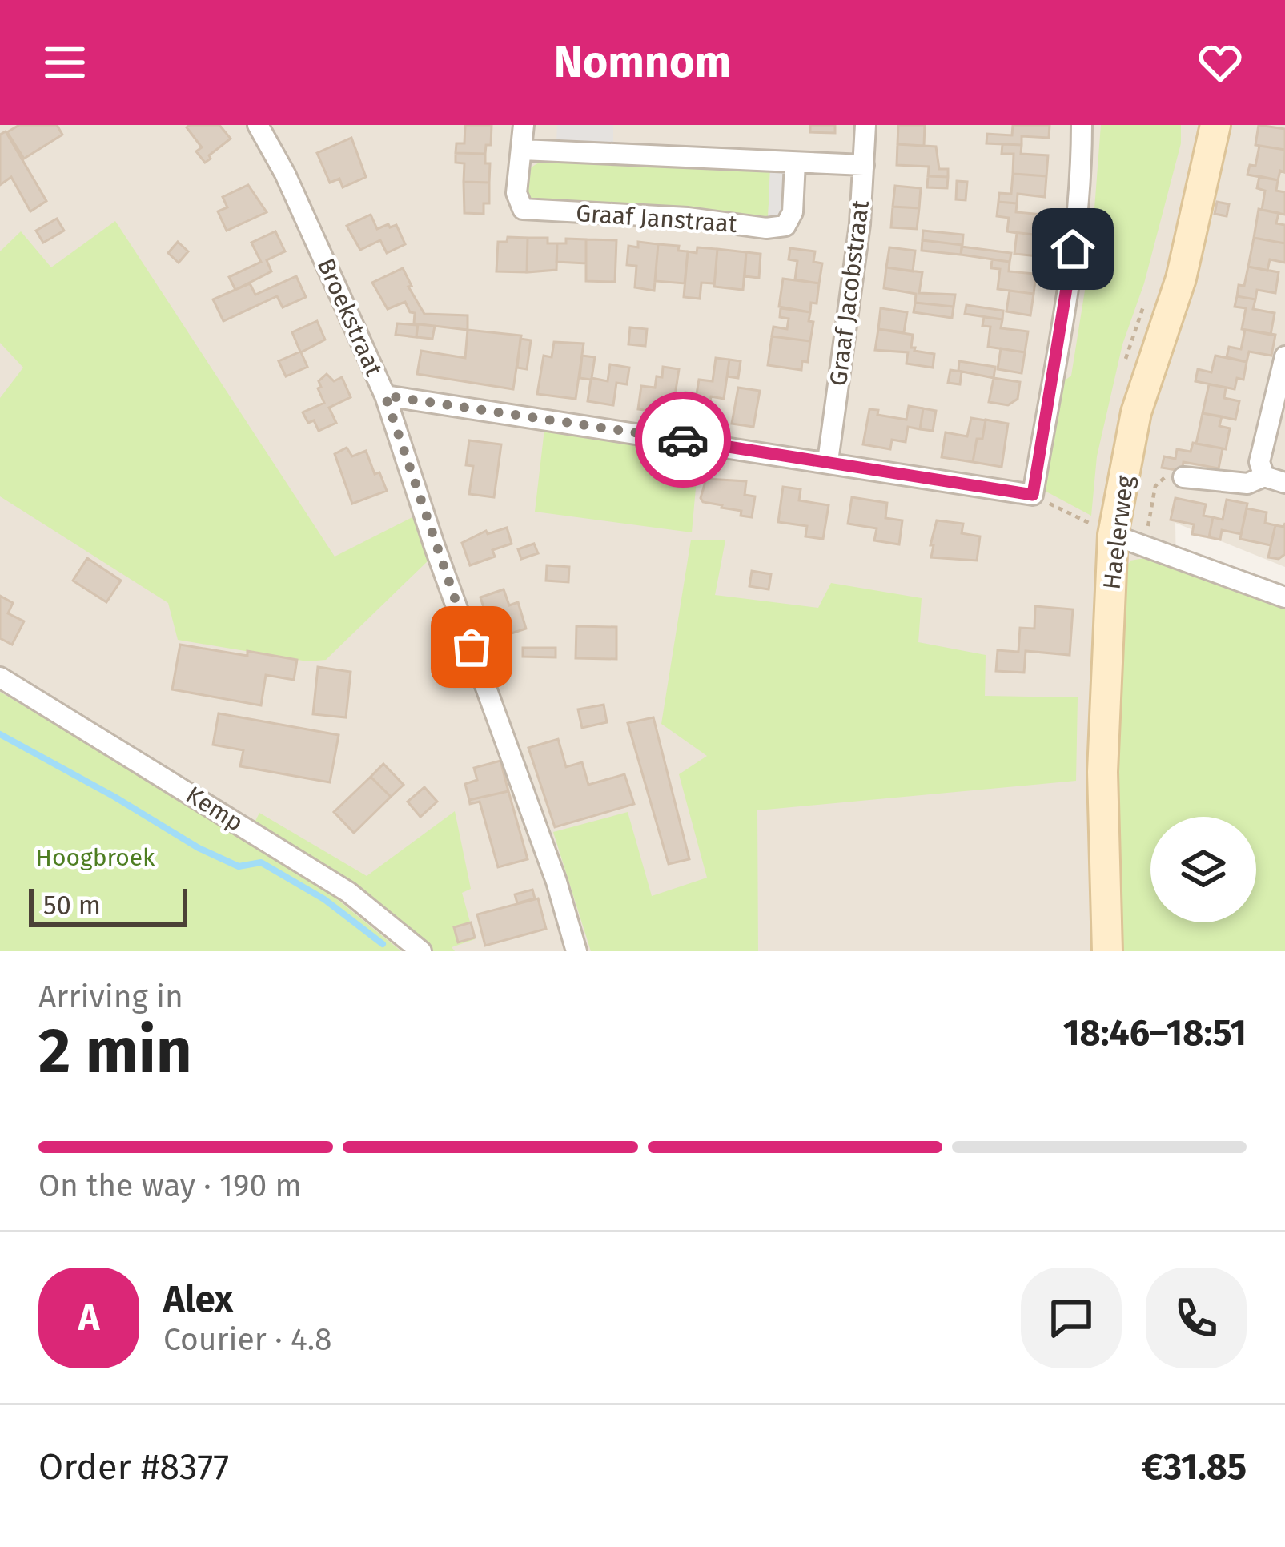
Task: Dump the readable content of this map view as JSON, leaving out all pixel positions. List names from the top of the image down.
{
  "streets": {
    "street": [
      "Graaf Janstraat",
      "Graaf Jacobstraat",
      "Broekstraat",
      "Haelerweg",
      "Kemp"
    ]
  },
  "parks": ["Hoogbroek"],
  "scale_bar": "50 m",
  "page": {
    "header": "Nomnom",
    "scale": "50 m",
    "heading": ["2 min", "Arriving in", "18:46–18:51"],
    "panel": [
      "Alex",
      "Courier · 4.8",
      "Order #8377",
      "€31.85"
    ],
    "bar": "On the way · 190 m",
    "round": "A"
  }
}
